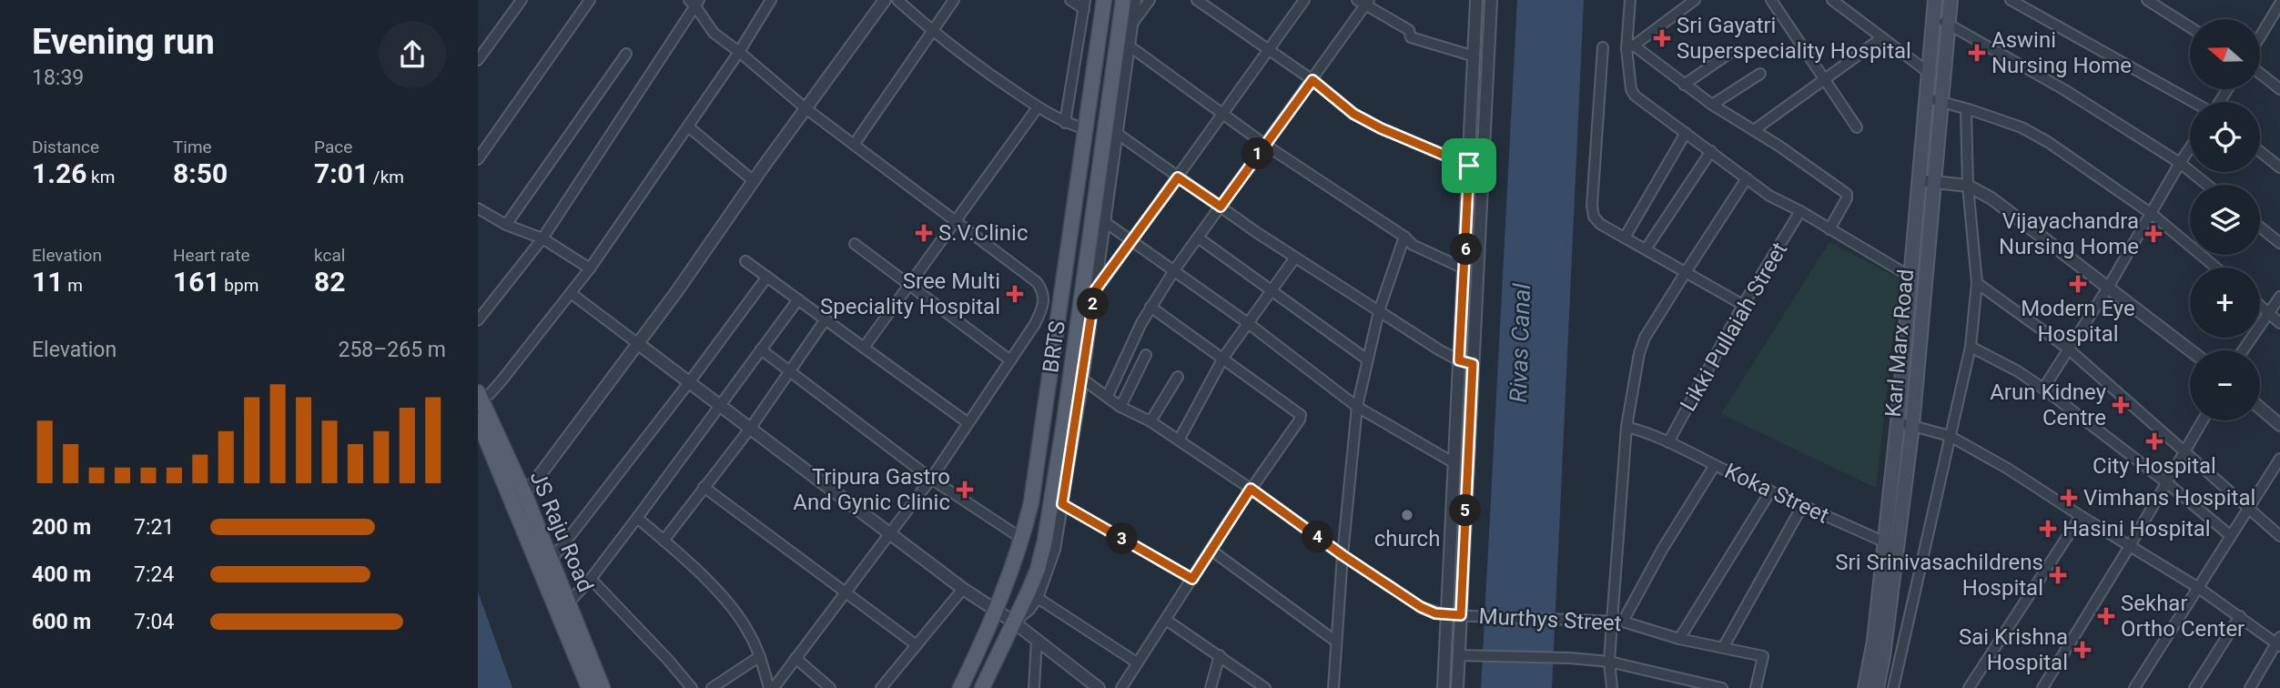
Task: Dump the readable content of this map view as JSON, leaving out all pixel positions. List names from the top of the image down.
{
  "streets": {
    "main road": ["Karl Marx Road", "BRTS", "JS Raju Road"],
    "street": ["Likki Pullaiah Street", "Koka Street", "Murthys Street"]
  },
  "crossings": [
    ["Likki Pullaiah Street", "Koka Street"],
    ["Karl Marx Road", "Koka Street"]
  ],
  "water": ["Rivas Canal"],
  "places": {
    "health": [
      "Sri Gayatri Superspeciality Hospital",
      "Aswini Nursing Home",
      "S.V.Clinic",
      "Vijayachandra Nursing Home",
      "Modern Eye Hospital",
      "Sree Multi Speciality Hospital",
      "Arun Kidney Centre",
      "City Hospital",
      "Tripura Gastro And Gynic Clinic",
      "Vimhans Hospital",
      "Hasini Hospital",
      "Sri Srinivasachildrens Hospital",
      "Sekhar Ortho Center",
      "Sai Krishna Hospital"
    ],
    "other": ["church"]
  },
  "north": "left",
  "page": {
    "heading": ["Evening run", "18:39"],
    "map_buttons": ["+", "−"],
    "stats": [
      ["Distance", "1.26 km"],
      ["Time", "8:50"],
      ["Pace", "7:01 /km"],
      ["Elevation", "11 m"],
      ["Heart rate", "161 bpm"],
      ["kcal", "82"]
    ],
    "pins": [
      "1",
      "6",
      "2",
      "5",
      "4",
      "3"
    ],
    "chart": ["Elevation", "258–265 m"],
    "list": [
      {
        "name": "200 m",
        "note": "7:21"
      },
      {
        "name": "400 m",
        "note": "7:24"
      },
      {
        "name": "600 m",
        "note": "7:04"
      }
    ]
  }
}
